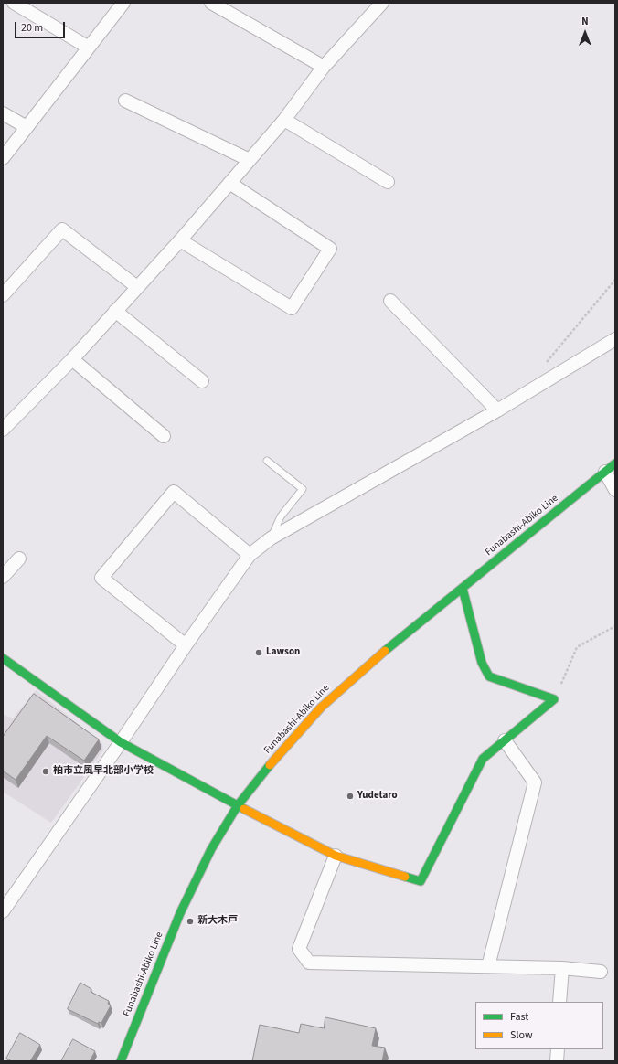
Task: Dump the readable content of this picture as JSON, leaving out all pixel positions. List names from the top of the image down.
{
  "streets": {
    "street": ["Funabashi-Abiko Line"]
  },
  "places": [
    "Lawson",
    "柏市立風早北部小学校",
    "Yudetaro",
    "新大木戸"
  ],
  "legend": ["Fast", "Slow"],
  "scale_bar": "20 m",
  "north": "top"
}
